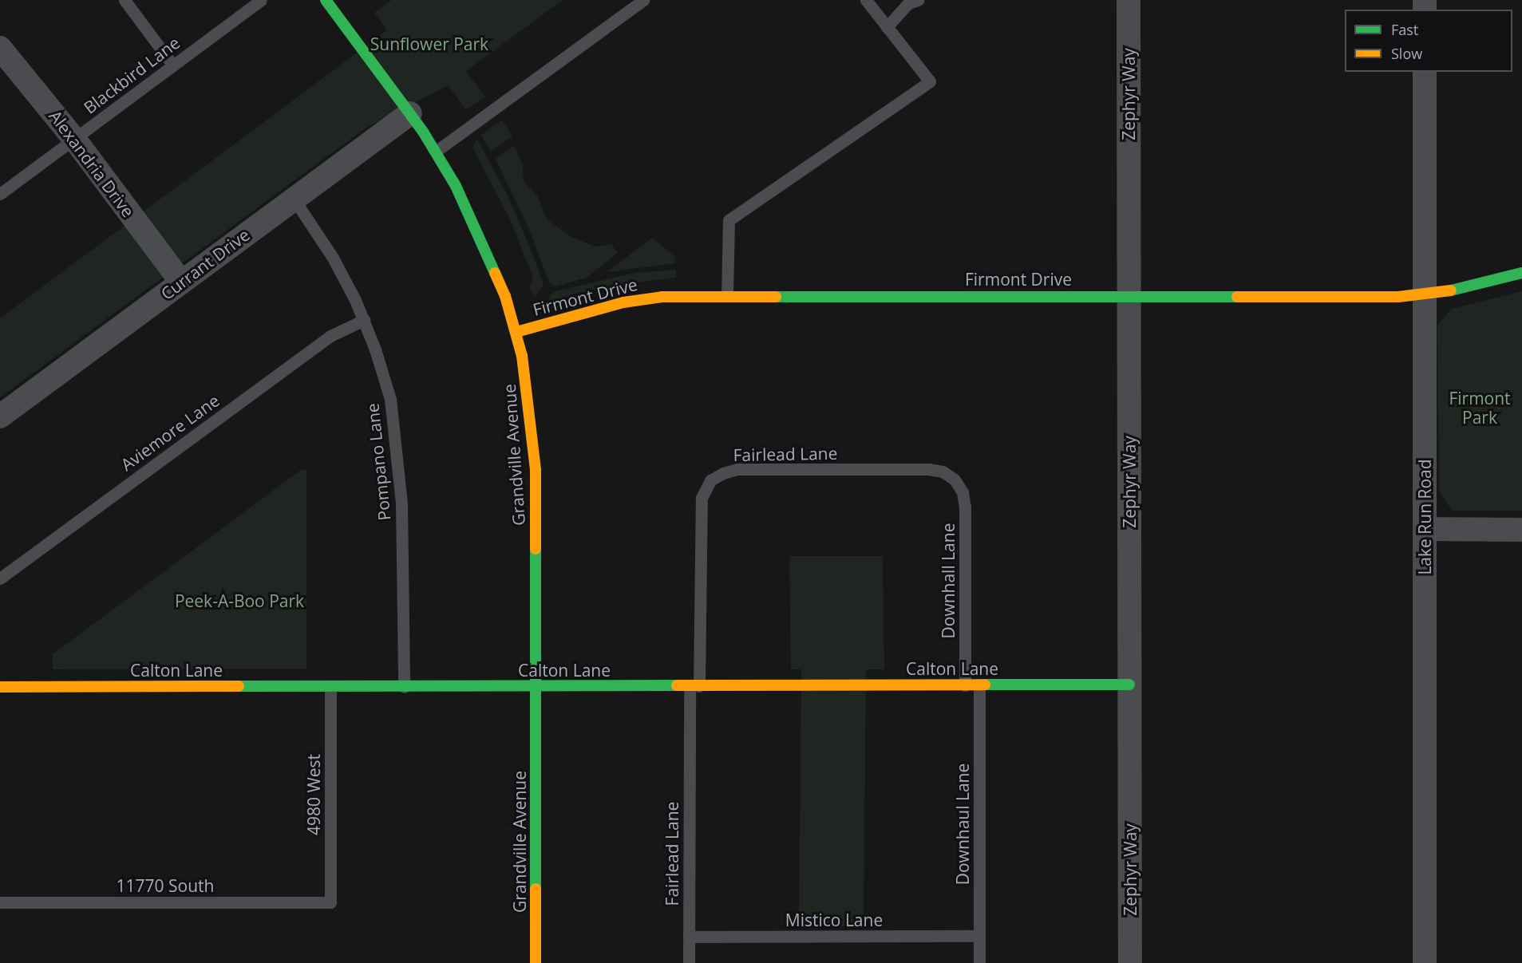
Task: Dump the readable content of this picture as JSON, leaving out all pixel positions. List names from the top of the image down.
{
  "streets": {
    "street": [
      "Zephyr Way",
      "Alexandria Drive",
      "Currant Drive",
      "Firmont Drive",
      "Grandville Avenue",
      "Lake Run Road",
      "Calton Lane"
    ],
    "lane": [
      "Blackbird Lane",
      "Aviemore Lane",
      "Fairlead Lane",
      "Pompano Lane",
      "Downhall Lane",
      "4980 West",
      "Downhaul Lane",
      "11770 South",
      "Mistico Lane"
    ]
  },
  "crossings": [
    ["Blackbird Lane", "Alexandria Drive"],
    ["Zephyr Way", "Firmont Drive"],
    ["Zephyr Way", "Calton Lane"],
    ["Alexandria Drive", "Currant Drive"],
    ["Currant Drive", "Grandville Avenue"],
    ["Currant Drive", "Pompano Lane"],
    ["Firmont Drive", "Grandville Avenue"],
    ["Firmont Drive", "Lake Run Road"],
    ["Aviemore Lane", "Pompano Lane"],
    ["Fairlead Lane", "Downhall Lane"],
    ["Fairlead Lane", "Calton Lane"],
    ["Fairlead Lane", "Mistico Lane"],
    ["Grandville Avenue", "Calton Lane"],
    ["Pompano Lane", "Calton Lane"],
    ["Downhall Lane", "Calton Lane"],
    ["Calton Lane", "4980 West"],
    ["Calton Lane", "Downhaul Lane"],
    ["4980 West", "11770 South"],
    ["Downhaul Lane", "Mistico Lane"]
  ],
  "parks": ["Sunflower Park", "Firmont Park", "Peek-A-Boo Park"],
  "legend": ["Fast", "Slow"]
}
